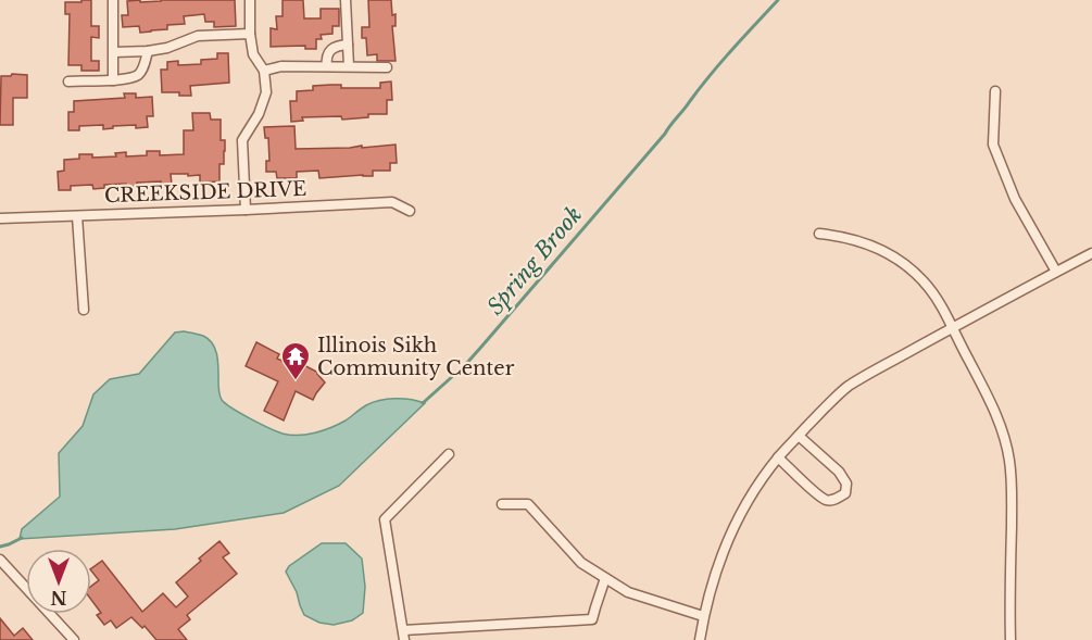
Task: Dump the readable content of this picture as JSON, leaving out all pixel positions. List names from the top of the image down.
{
  "streets": {
    "street": ["CREEKSIDE DRIVE"]
  },
  "water": ["Spring Brook"],
  "places": {
    "temple": ["Illinois Sikh Community Center"]
  },
  "north": "bottom"
}
